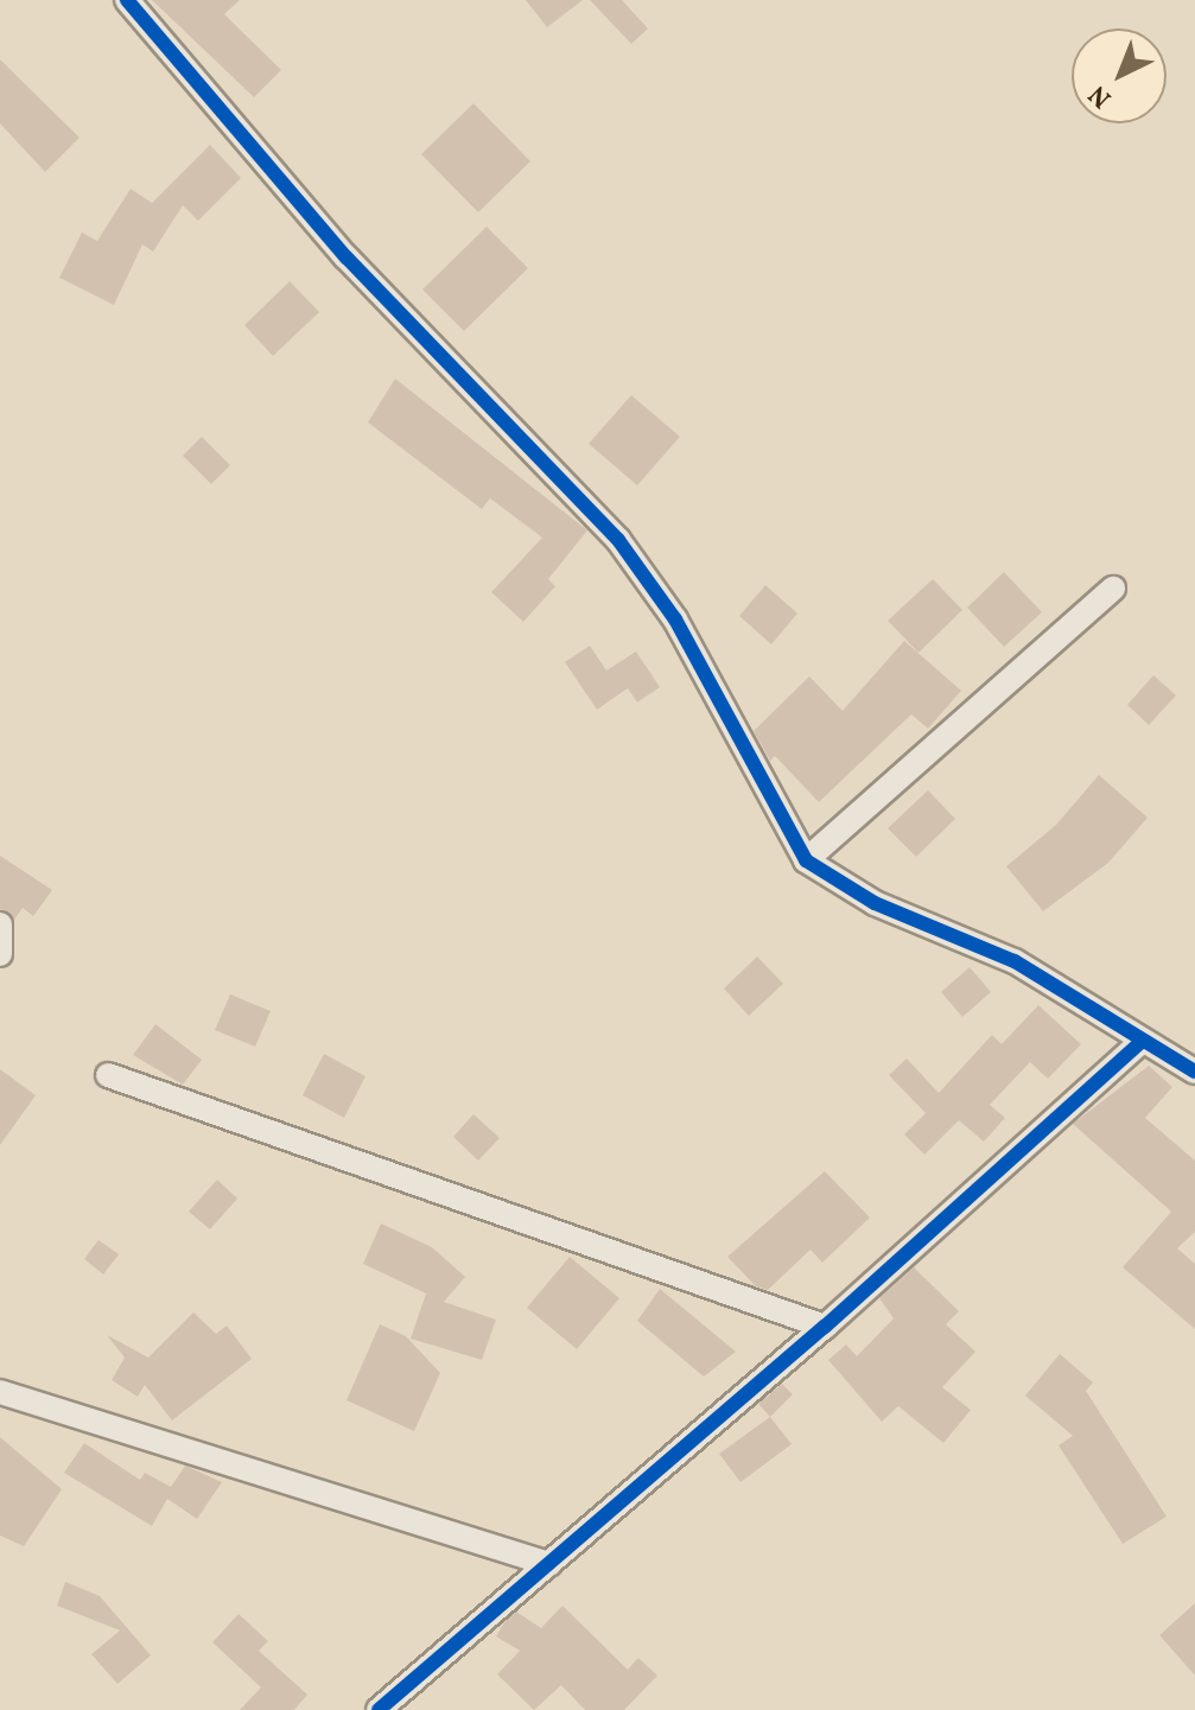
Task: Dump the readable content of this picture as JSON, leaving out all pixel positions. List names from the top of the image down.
{
  "north": "bottom left"
}
